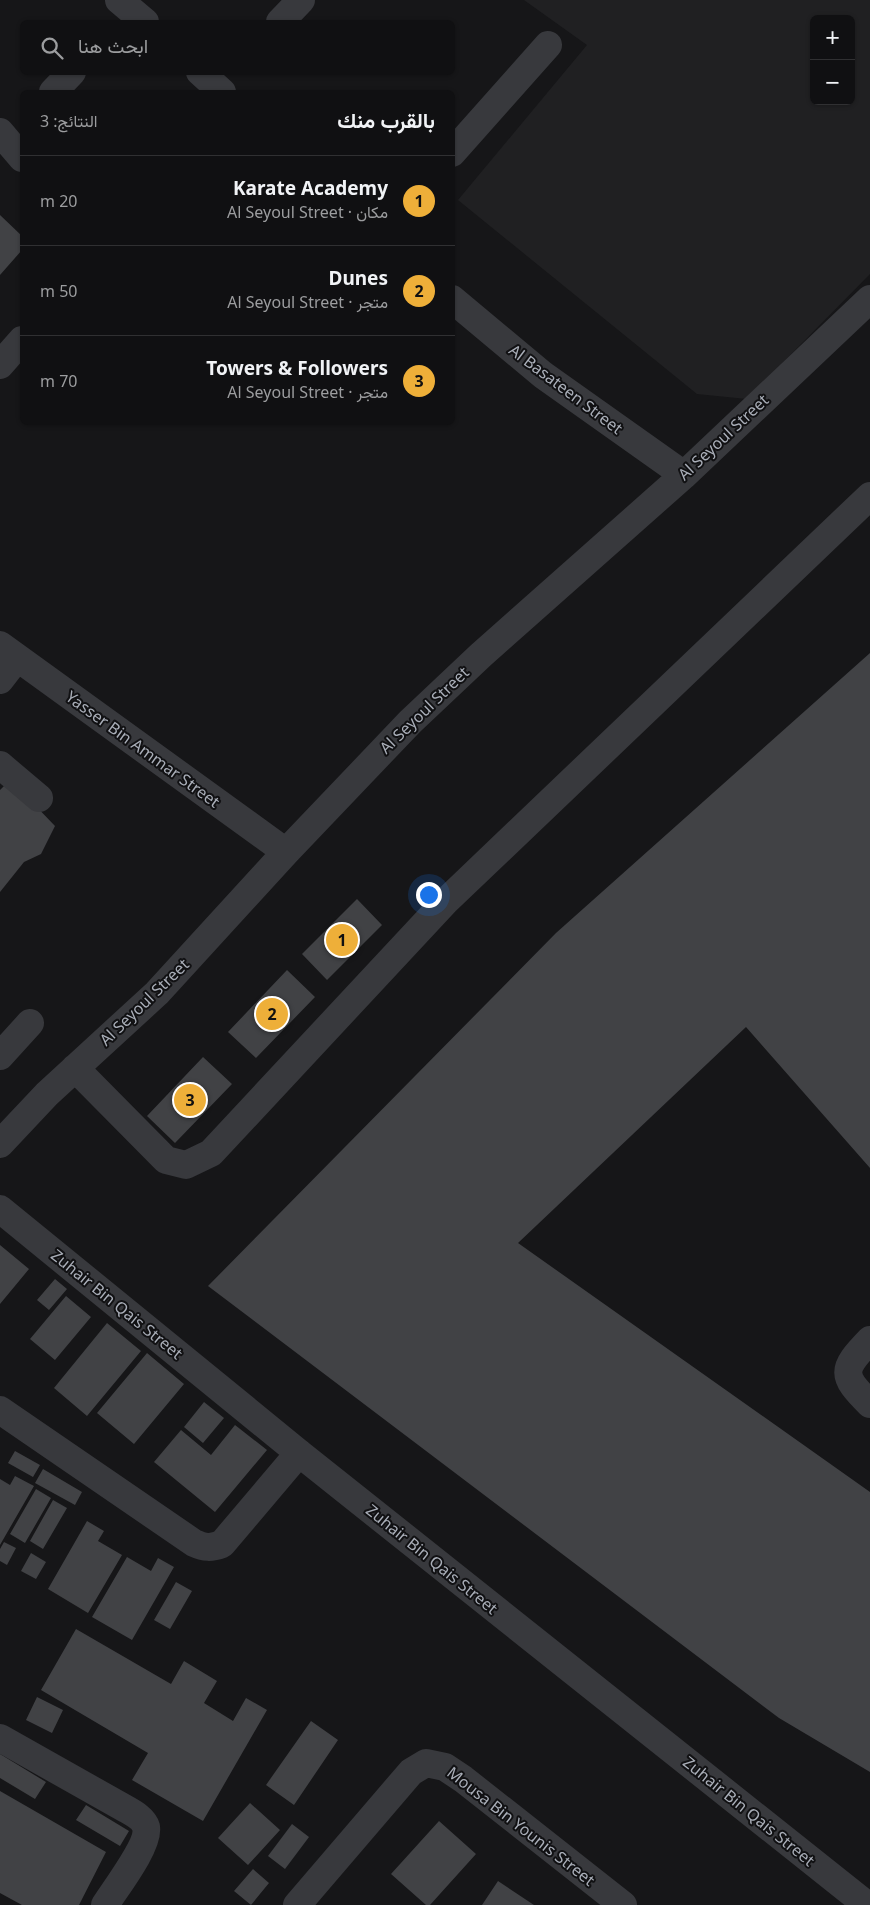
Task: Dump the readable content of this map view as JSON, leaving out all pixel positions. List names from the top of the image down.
{
  "streets": {
    "street": [
      "Al Basateen Street",
      "Al Seyoul Street",
      "Yasser Bin Ammar Street",
      "Zuhair Bin Qais Street",
      "Mousa Bin Younis Street"
    ]
  },
  "crossings": [
    ["Al Basateen Street", "Al Seyoul Street"],
    ["Al Seyoul Street", "Yasser Bin Ammar Street"]
  ],
  "page": {
    "map_buttons": ["+", "−"],
    "search": "ابحث هنا",
    "heading": ["بالقرب منك", "النتائج: 3"],
    "list": [
      {
        "mark": "1",
        "name": "Karate Academy",
        "note": "مكان · Al Seyoul Street",
        "value": "20 m"
      },
      {
        "mark": "2",
        "name": "Dunes",
        "note": "متجر · Al Seyoul Street",
        "value": "50 m"
      },
      {
        "mark": "3",
        "name": "Towers & Followers",
        "note": "متجر · Al Seyoul Street",
        "value": "70 m"
      }
    ],
    "pins": ["1", "2", "3"]
  }
}
